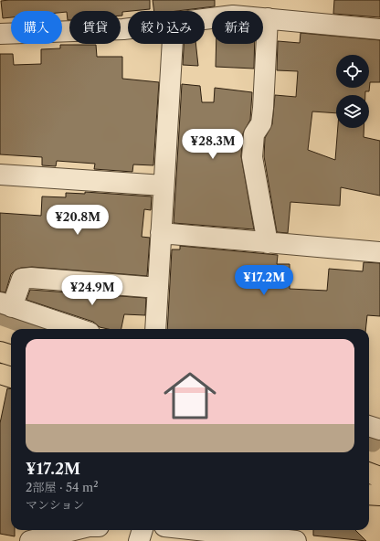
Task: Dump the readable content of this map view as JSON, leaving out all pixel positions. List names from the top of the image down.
{
  "page": {
    "chip": [
      "購入",
      "賃貸",
      "絞り込み",
      "新着"
    ],
    "price": [
      "¥28.3M",
      "¥20.8M",
      "¥17.2M",
      "¥24.9M"
    ],
    "list": [
      {
        "name": "¥17.2M",
        "note": "2部屋 · 54 m² · マンション"
      }
    ]
  }
}
